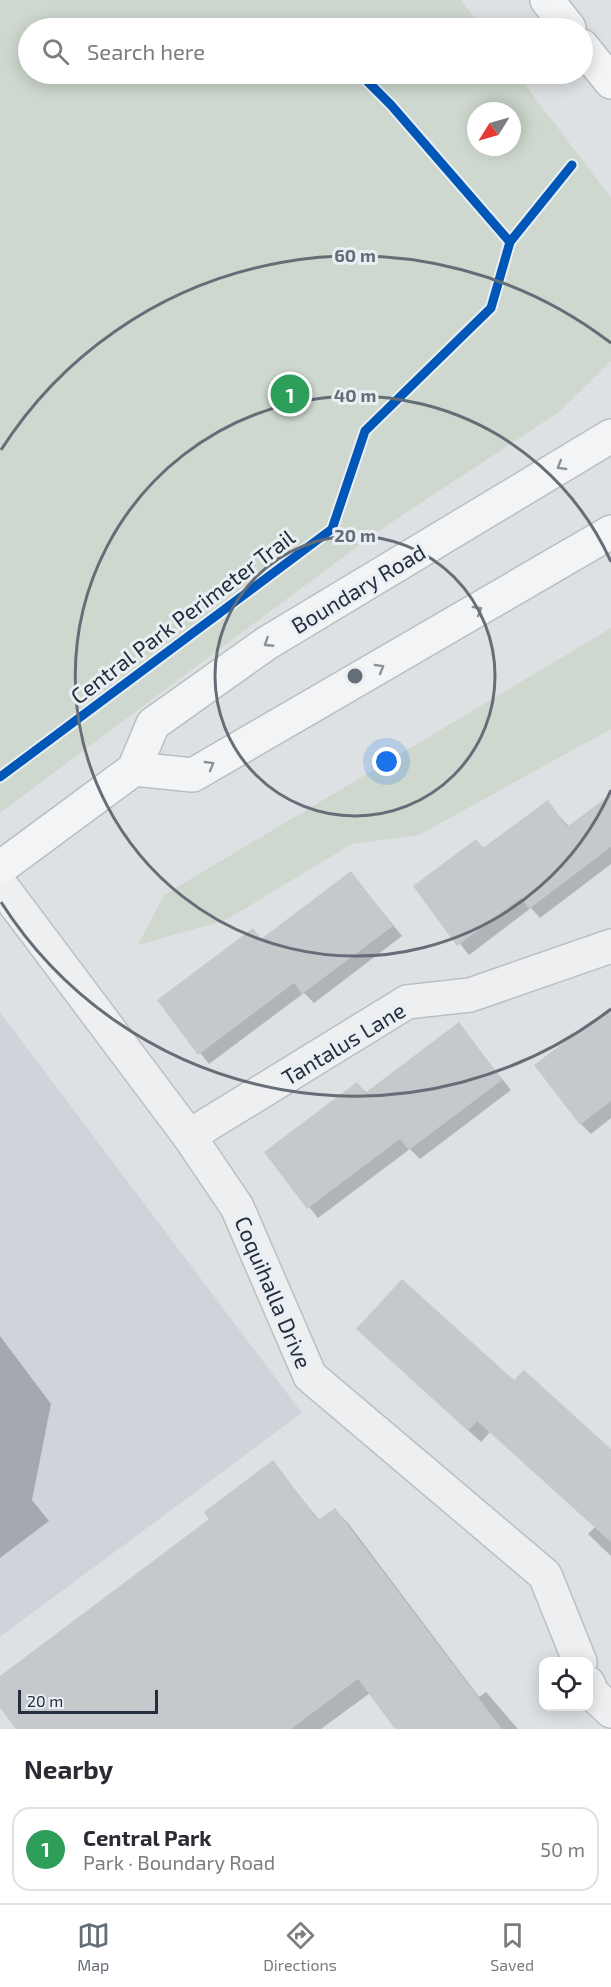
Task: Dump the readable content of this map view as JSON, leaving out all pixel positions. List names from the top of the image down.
{
  "streets": {
    "main road": ["Boundary Road"],
    "lane": ["Tantalus Lane", "Coquihalla Drive"],
    "cycle path": ["Central Park Perimeter Trail"]
  },
  "crossings": [
    ["Tantalus Lane", "Coquihalla Drive"]
  ],
  "scale_bar": "20 m",
  "north": "bottom left",
  "page": {
    "search": "Search here",
    "pins": "1",
    "scale": "20 m",
    "heading": "Nearby",
    "list": [
      {
        "mark": "1",
        "name": "Central Park",
        "note": "Park · Boundary Road",
        "value": "50 m"
      }
    ],
    "nav": ["Map", "Directions", "Saved"]
  },
  "rings": ["60 m", "40 m", "20 m"]
}
